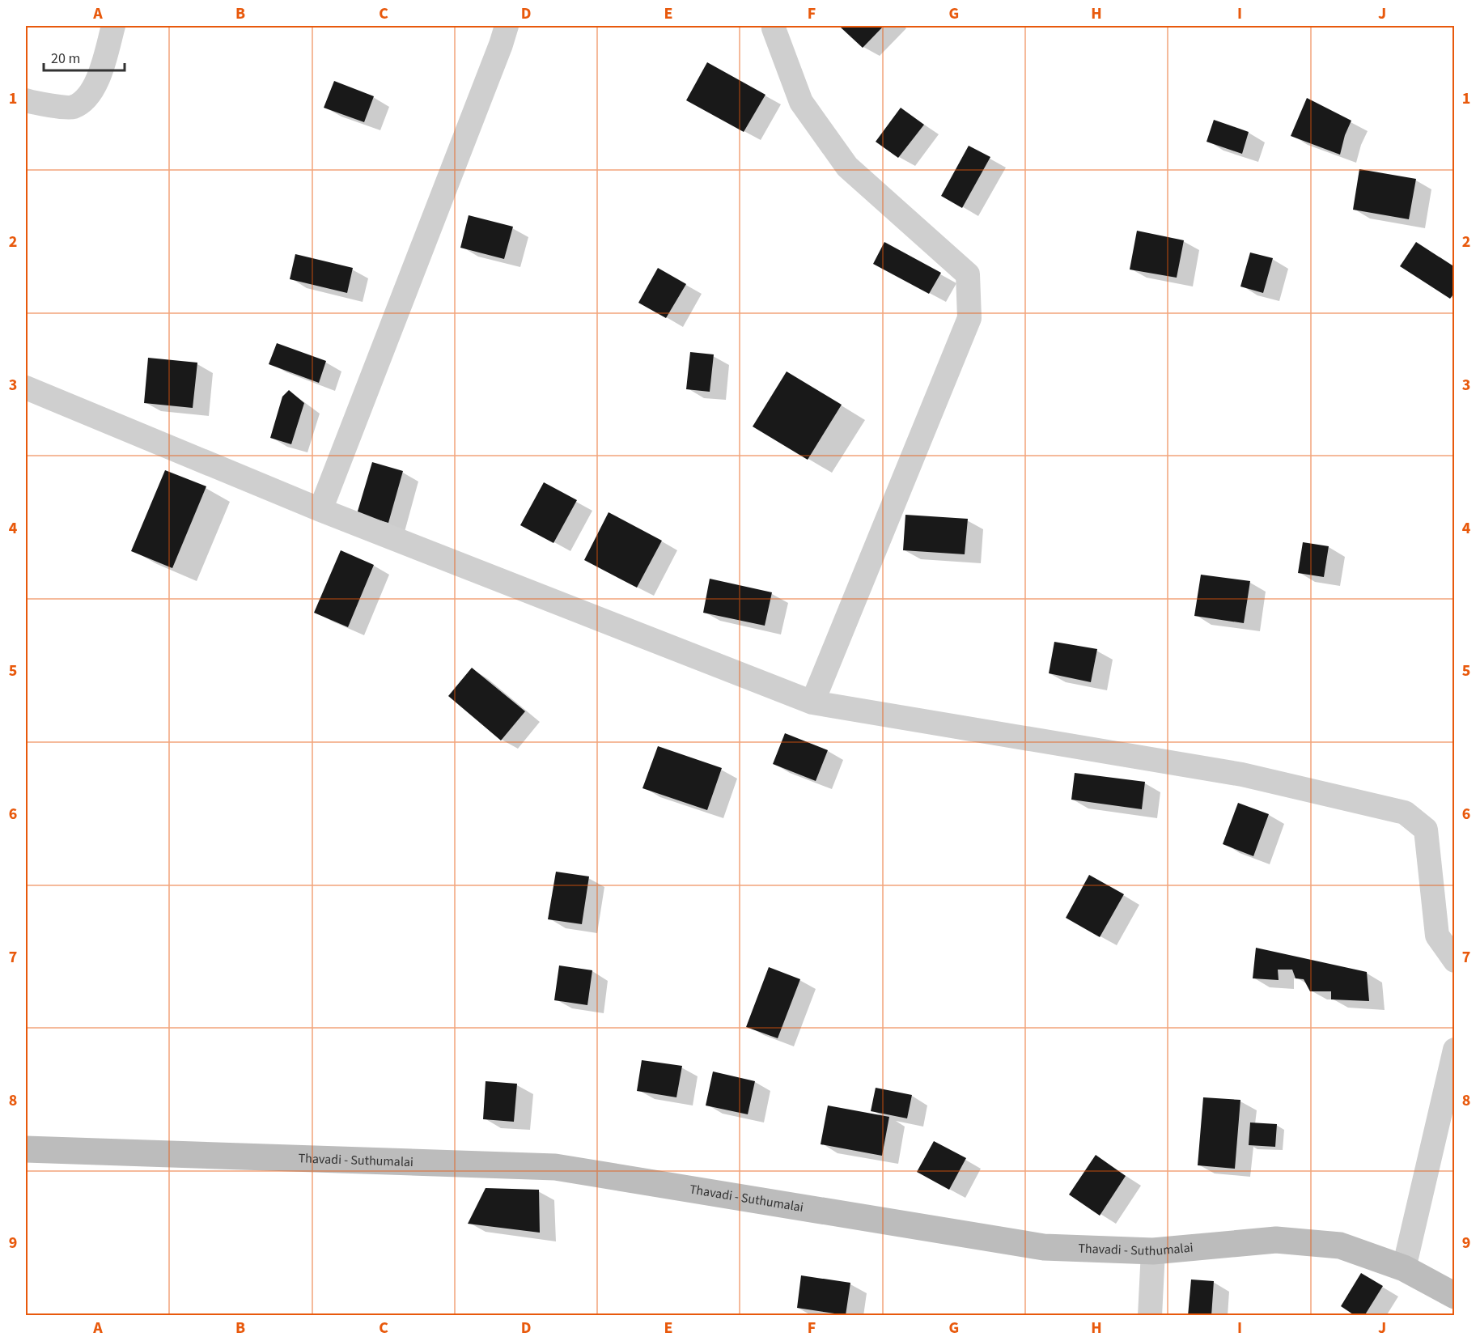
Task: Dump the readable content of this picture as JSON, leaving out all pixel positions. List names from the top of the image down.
{
  "streets": {
    "main road": ["Thavadi - Suthumalai"]
  },
  "scale_bar": "20 m",
  "grid": {
    "columns": [
      "A",
      "B",
      "C",
      "D",
      "E",
      "F",
      "G",
      "H",
      "I",
      "J"
    ],
    "rows": [
      "1",
      "2",
      "3",
      "4",
      "5",
      "6",
      "7",
      "8",
      "9"
    ]
  }
}
